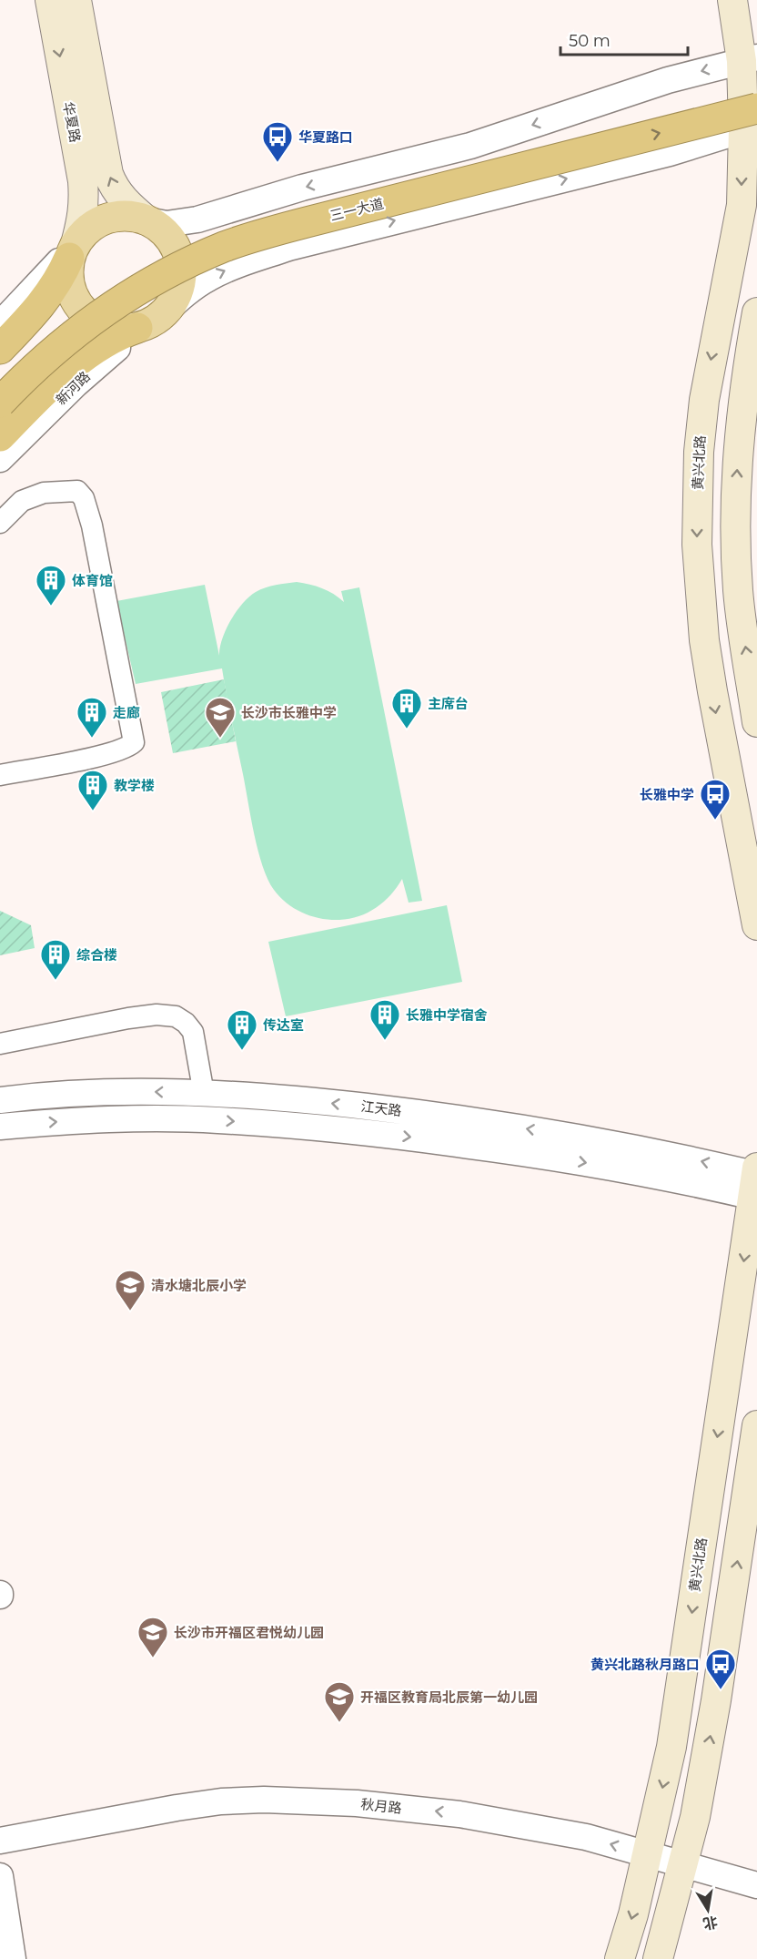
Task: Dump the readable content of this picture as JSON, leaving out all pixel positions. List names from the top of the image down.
{
  "streets": {
    "highway": ["三一大道"],
    "main road": ["华夏路", "黄兴北路"],
    "street": ["新河路", "江天路", "秋月路"]
  },
  "crossings": [
    ["华夏路", "新河路"],
    ["三一大道", "新河路"],
    ["三一大道", "黄兴北路"],
    ["新河路", "黄兴北路"],
    ["黄兴北路", "江天路"],
    ["黄兴北路", "秋月路"]
  ],
  "places": {
    "bus stop": ["华夏路口", "长雅中学", "黄兴北路秋月路口"],
    "building": [
      "体育馆",
      "主席台",
      "走廊",
      "教学楼",
      "综合楼",
      "长雅中学宿舍",
      "传达室"
    ],
    "school or university": [
      "长沙市长雅中学",
      "清水塘北辰小学",
      "长沙市开福区君悦幼儿园",
      "开福区教育局北辰第一幼儿园"
    ]
  },
  "scale_bar": "50 m",
  "north": "bottom"
}
